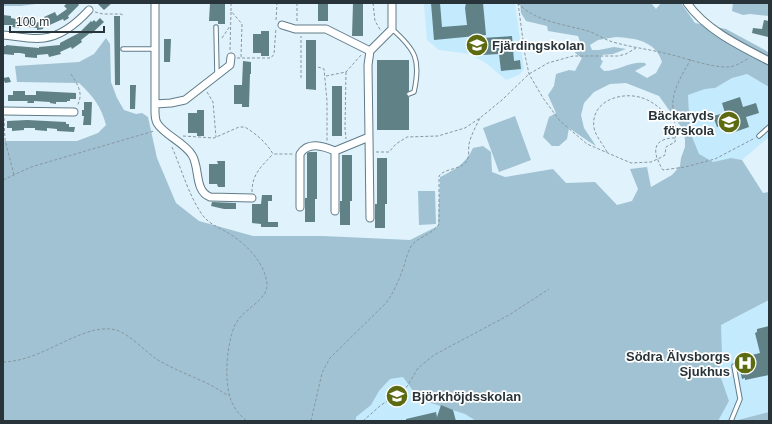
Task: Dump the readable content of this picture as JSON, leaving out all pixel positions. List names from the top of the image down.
{
  "places": {
    "school or university": ["Fjärdingskolan", "Bäckaryds förskola", "Björkhöjdsskolan"],
    "hospital": ["Södra Älvsborgs Sjukhus"]
  },
  "scale_bar": "100 m"
}
